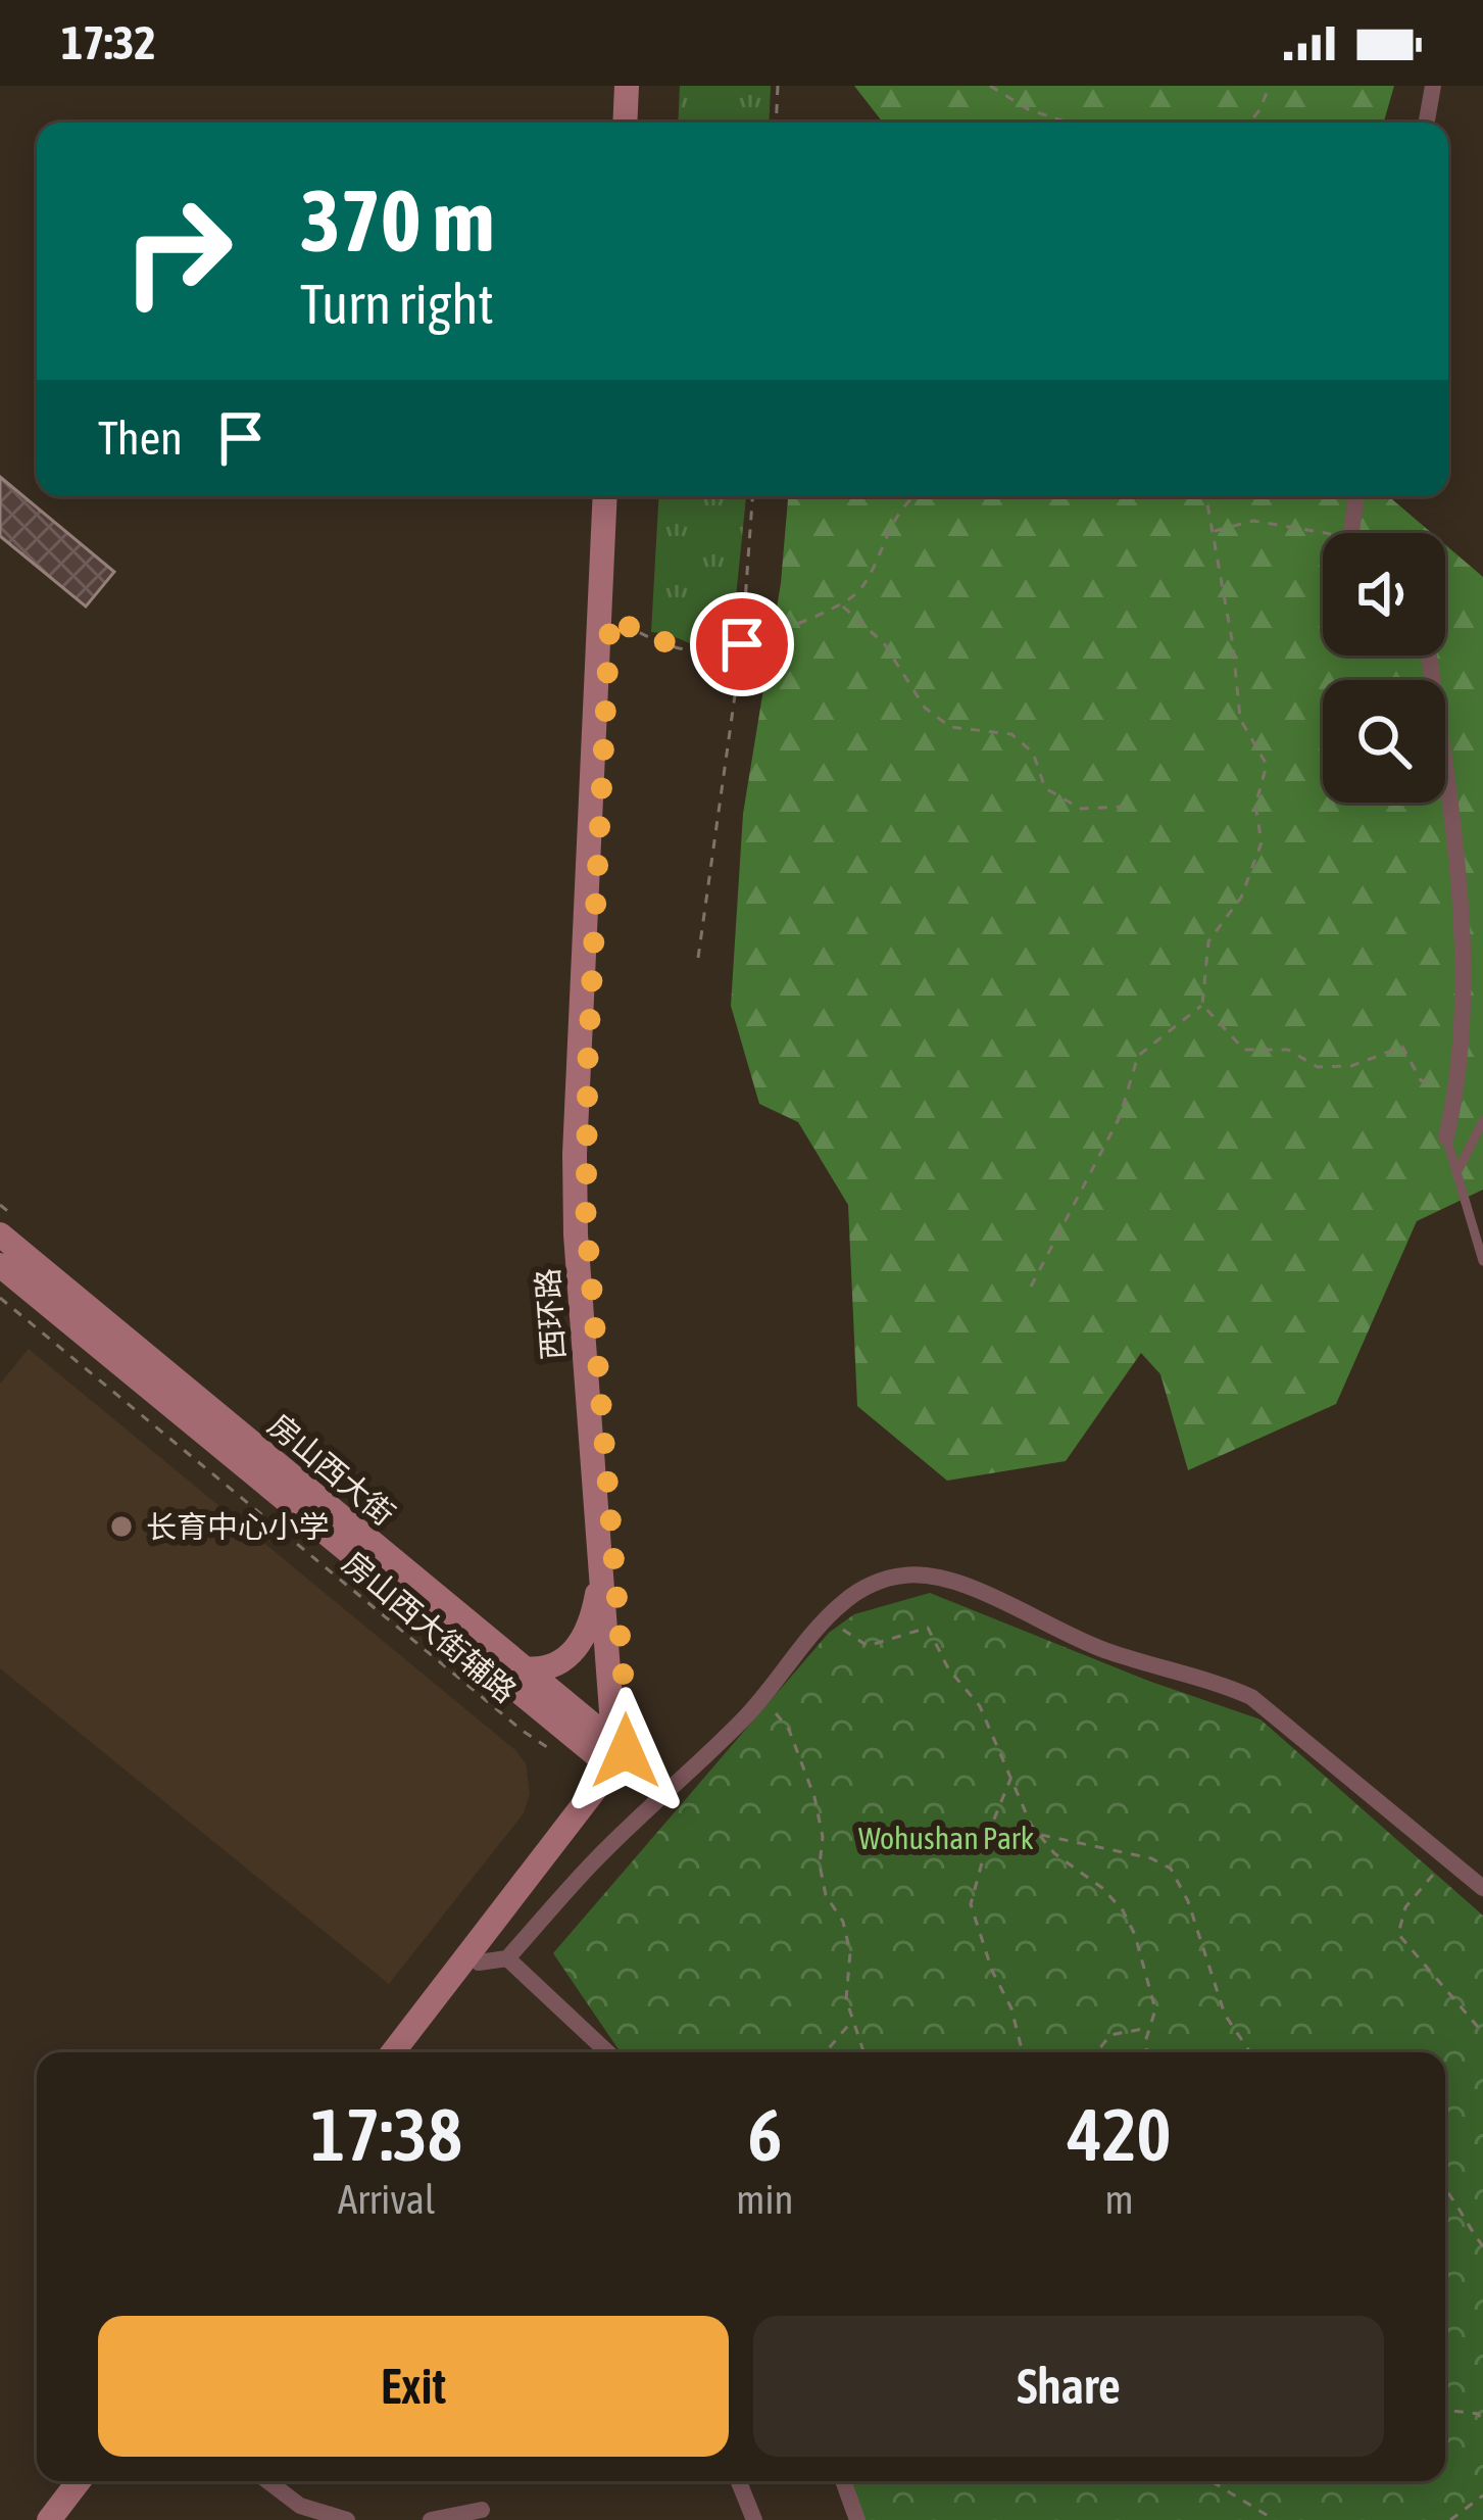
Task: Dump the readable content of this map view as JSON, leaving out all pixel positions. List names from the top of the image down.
{
  "streets": {
    "main road": ["西环路", "房山西大街"],
    "path": ["房山西大街辅路"]
  },
  "crossings": [
    ["西环路", "房山西大街"]
  ],
  "parks": ["Wohushan Park"],
  "places": ["长育中心小学"],
  "page": {
    "status": "17:32",
    "turn": ["370 m", "Turn right"],
    "then": "Then",
    "eta": [
      "17:38",
      "Arrival",
      "6",
      "min",
      "420",
      "m"
    ],
    "buttons": ["Exit", "Share"]
  }
}
